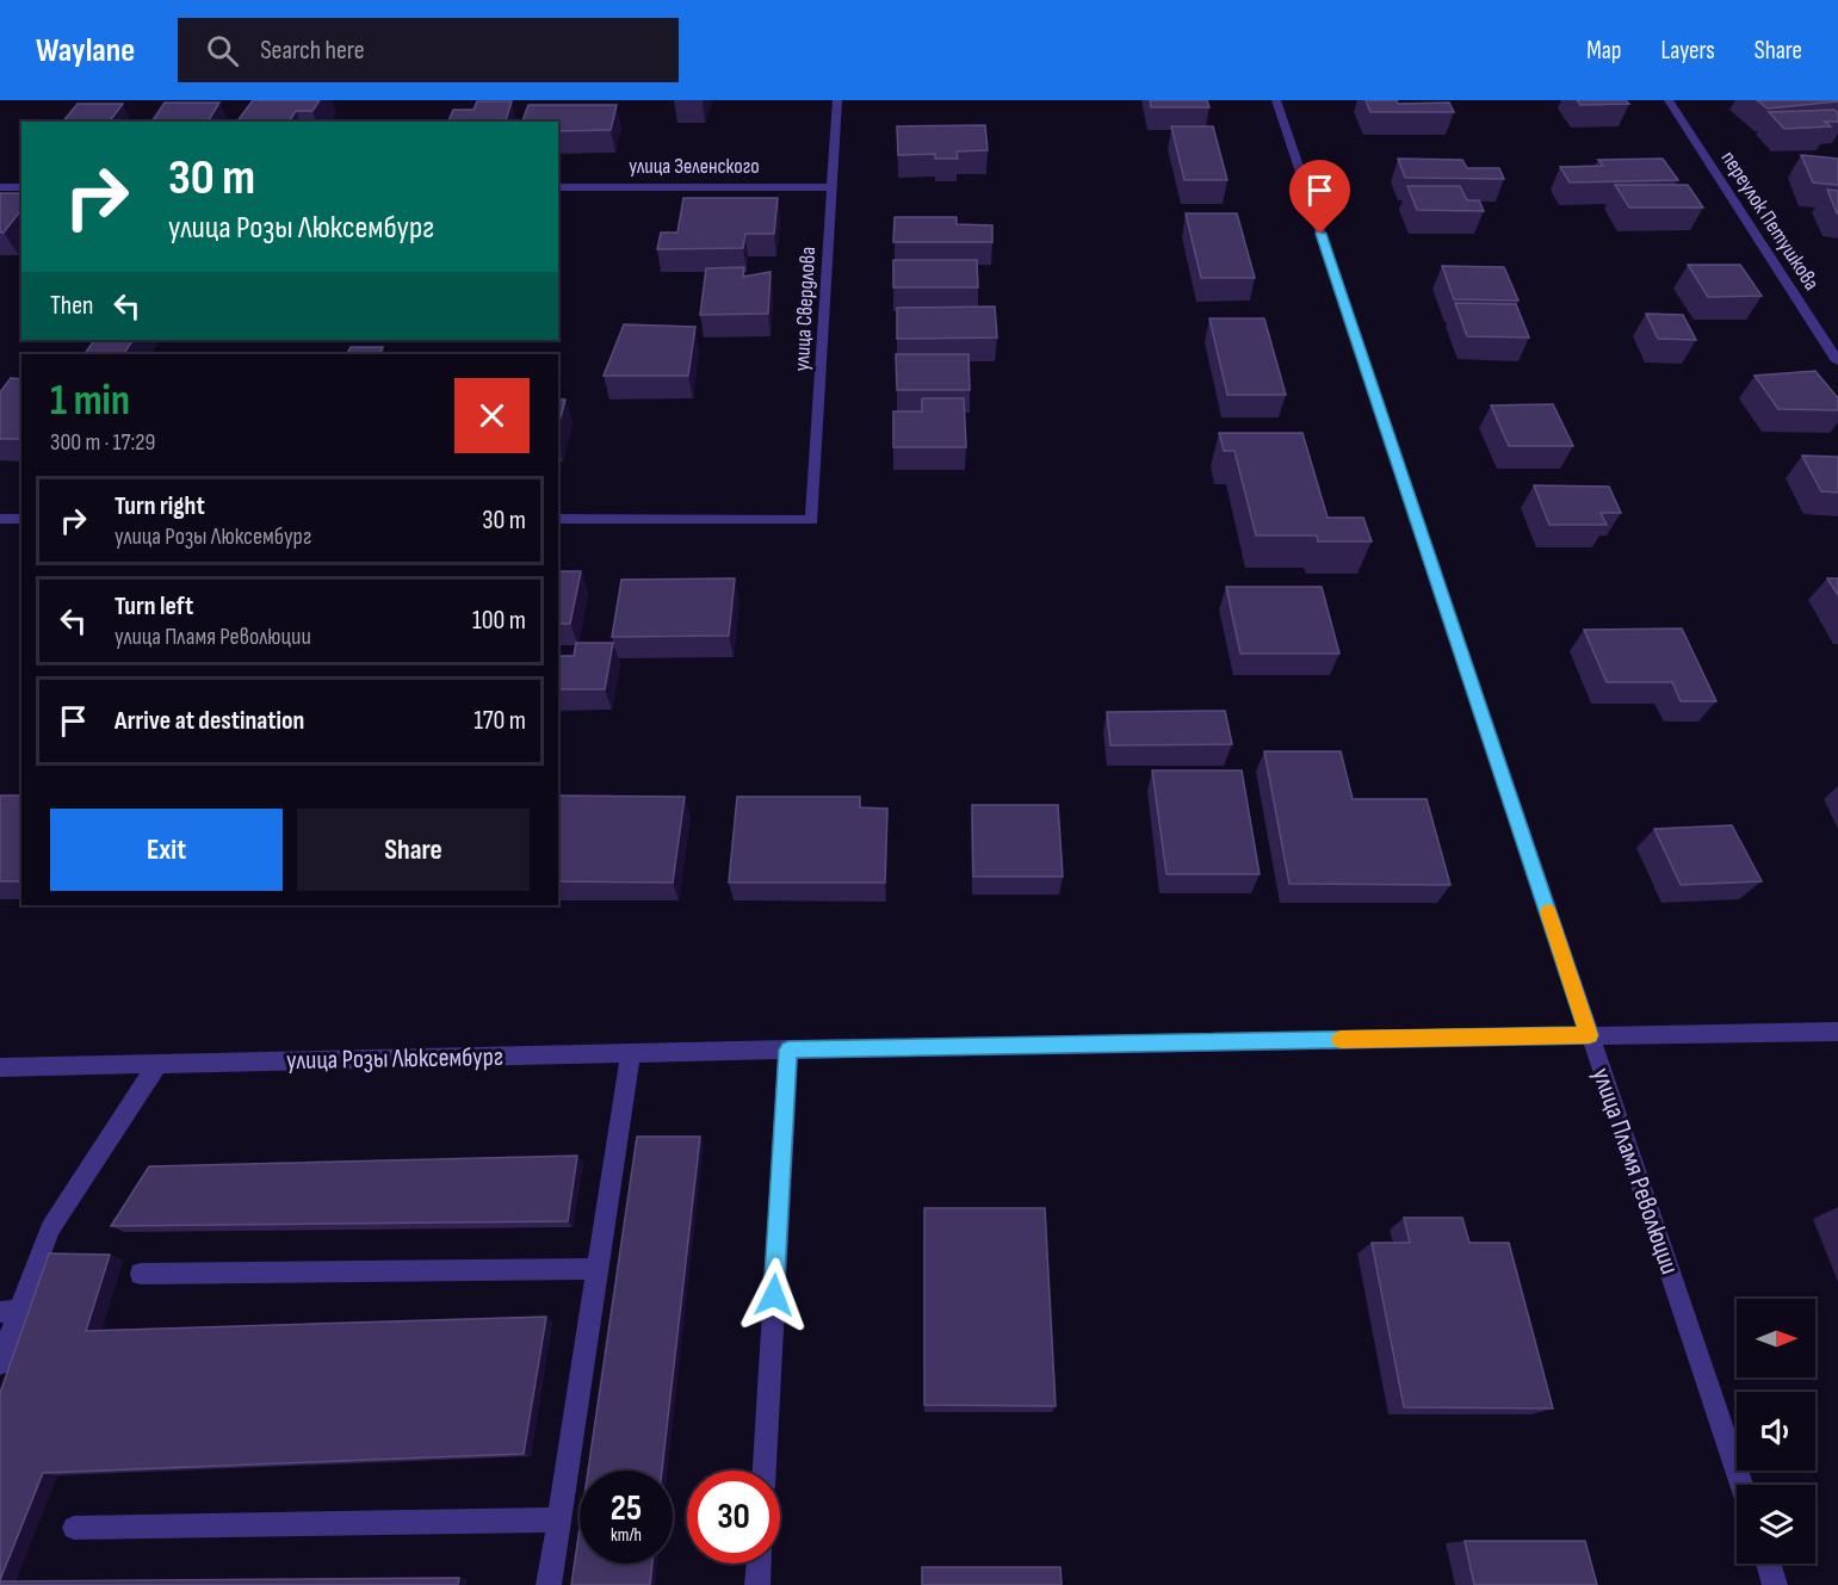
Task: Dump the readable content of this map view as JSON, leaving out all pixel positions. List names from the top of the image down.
{
  "streets": {
    "street": [
      "улица Зеленского",
      "переулок Петушкова",
      "улица Свердлова",
      "улица Розы Люксембург",
      "улица Пламя Революции"
    ]
  },
  "crossings": [
    ["улица Зеленского", "улица Свердлова"],
    ["улица Розы Люксембург", "улица Пламя Революции"]
  ],
  "north": "right",
  "page": {
    "header": "Waylane",
    "search": "Search here",
    "nav": ["Map", "Layers", "Share"],
    "turn": ["30 m", "улица Розы Люксембург"],
    "then": "Then",
    "heading": ["1 min", "300 m · 17:29"],
    "list": [
      {
        "name": "Turn right",
        "note": "улица Розы Люксембург",
        "value": "30 m"
      },
      {
        "name": "Turn left",
        "note": "улица Пламя Революции",
        "value": "100 m"
      },
      {
        "name": "Arrive at destination",
        "value": "170 m"
      }
    ],
    "buttons": ["Exit", "Share"],
    "speed": "25 km/h",
    "limit": "30"
  }
}
